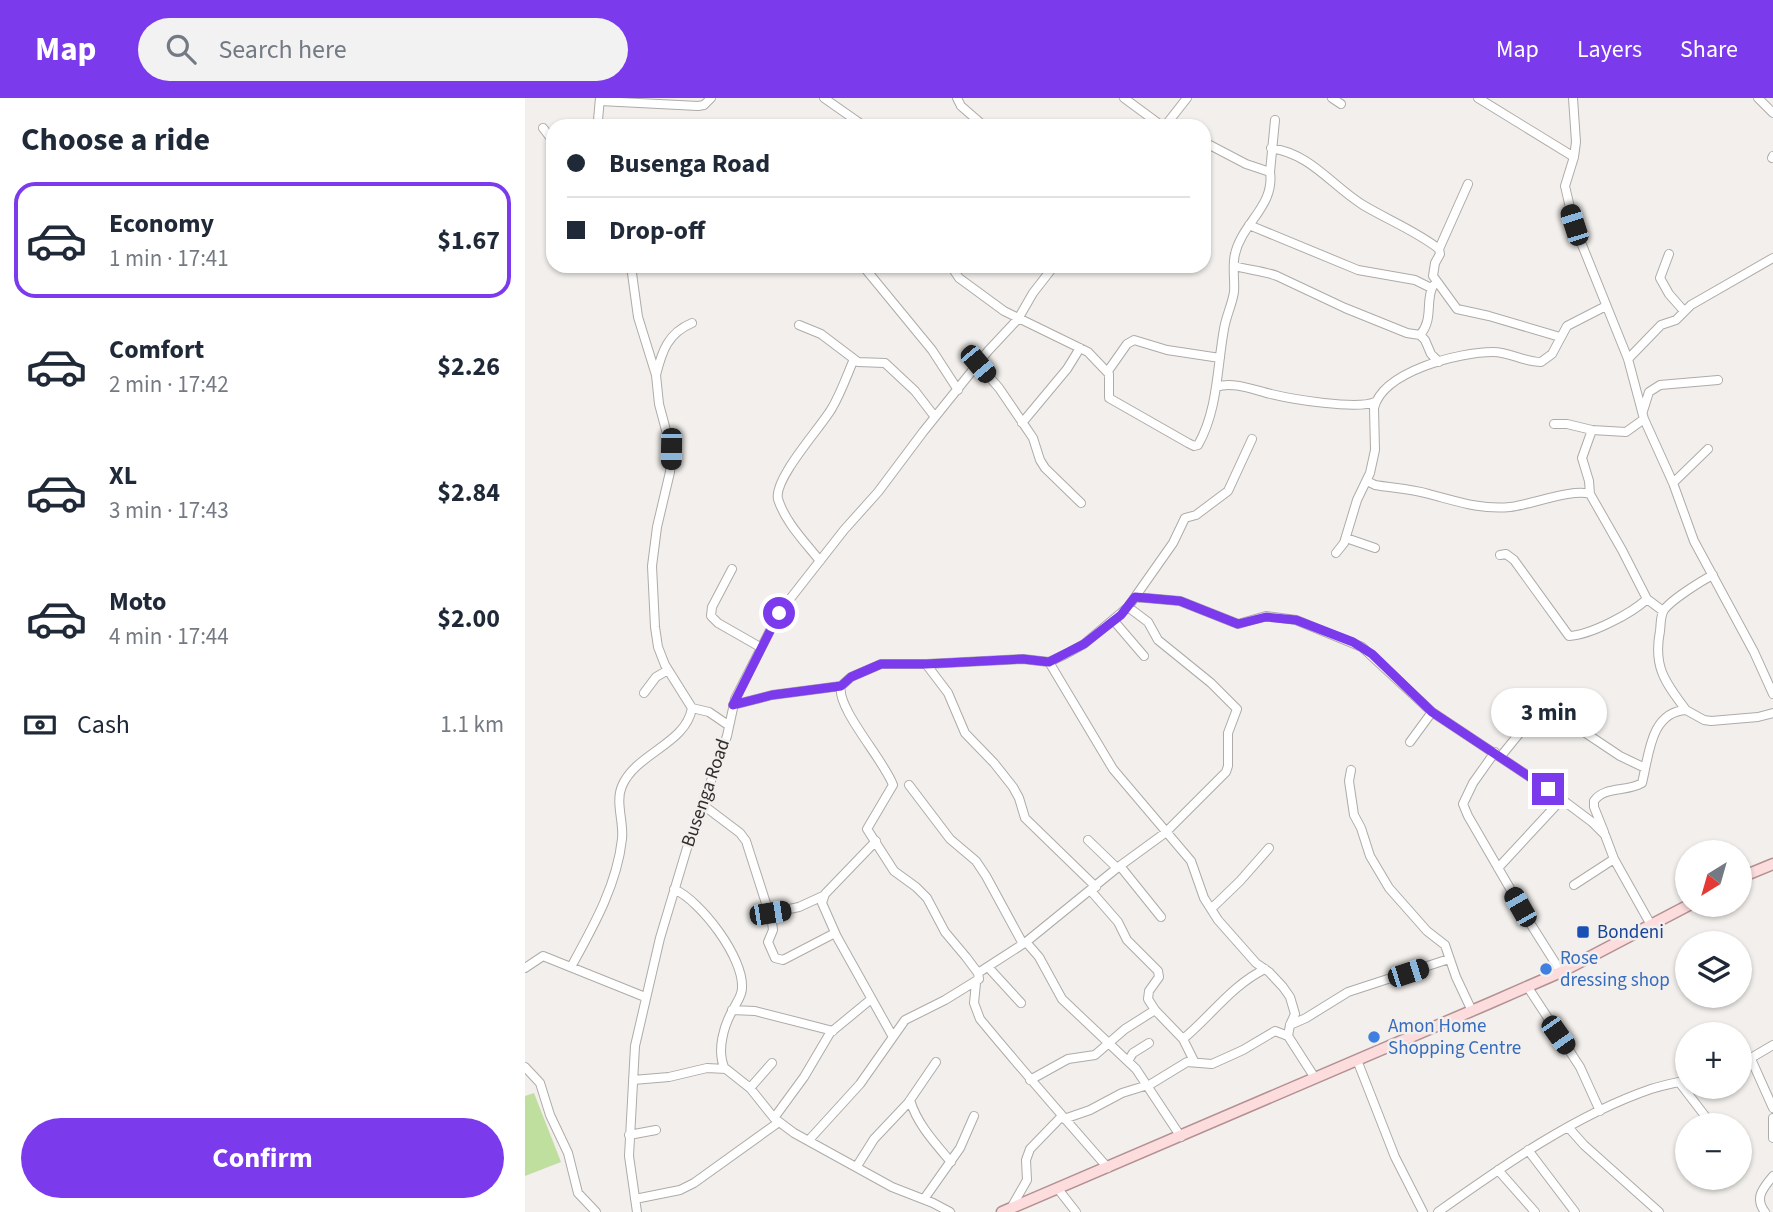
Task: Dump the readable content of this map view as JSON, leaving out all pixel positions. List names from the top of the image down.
{
  "streets": {
    "street": ["Busenga Road"]
  },
  "places": {
    "transit": ["Bondeni"],
    "other": ["Rose dressing shop", "Amon Home Shopping Centre"]
  },
  "north": "bottom left",
  "page": {
    "header": "Map",
    "search": "Search here",
    "nav": ["Map", "Layers", "Share"],
    "heading": "Choose a ride",
    "banner": ["Busenga Road", "Drop-off"],
    "list": [
      {
        "name": "Economy",
        "note": "1 min · 17:41",
        "value": "$1.67"
      },
      {
        "name": "Comfort",
        "note": "2 min · 17:42",
        "value": "$2.26"
      },
      {
        "name": "XL",
        "note": "3 min · 17:43",
        "value": "$2.84"
      },
      {
        "name": "Moto",
        "note": "4 min · 17:44",
        "value": "$2.00"
      }
    ],
    "pay": ["Cash", "1.1 km"],
    "bubble": "3 min",
    "map_buttons": ["+", "−"],
    "buttons": "Confirm"
  }
}
